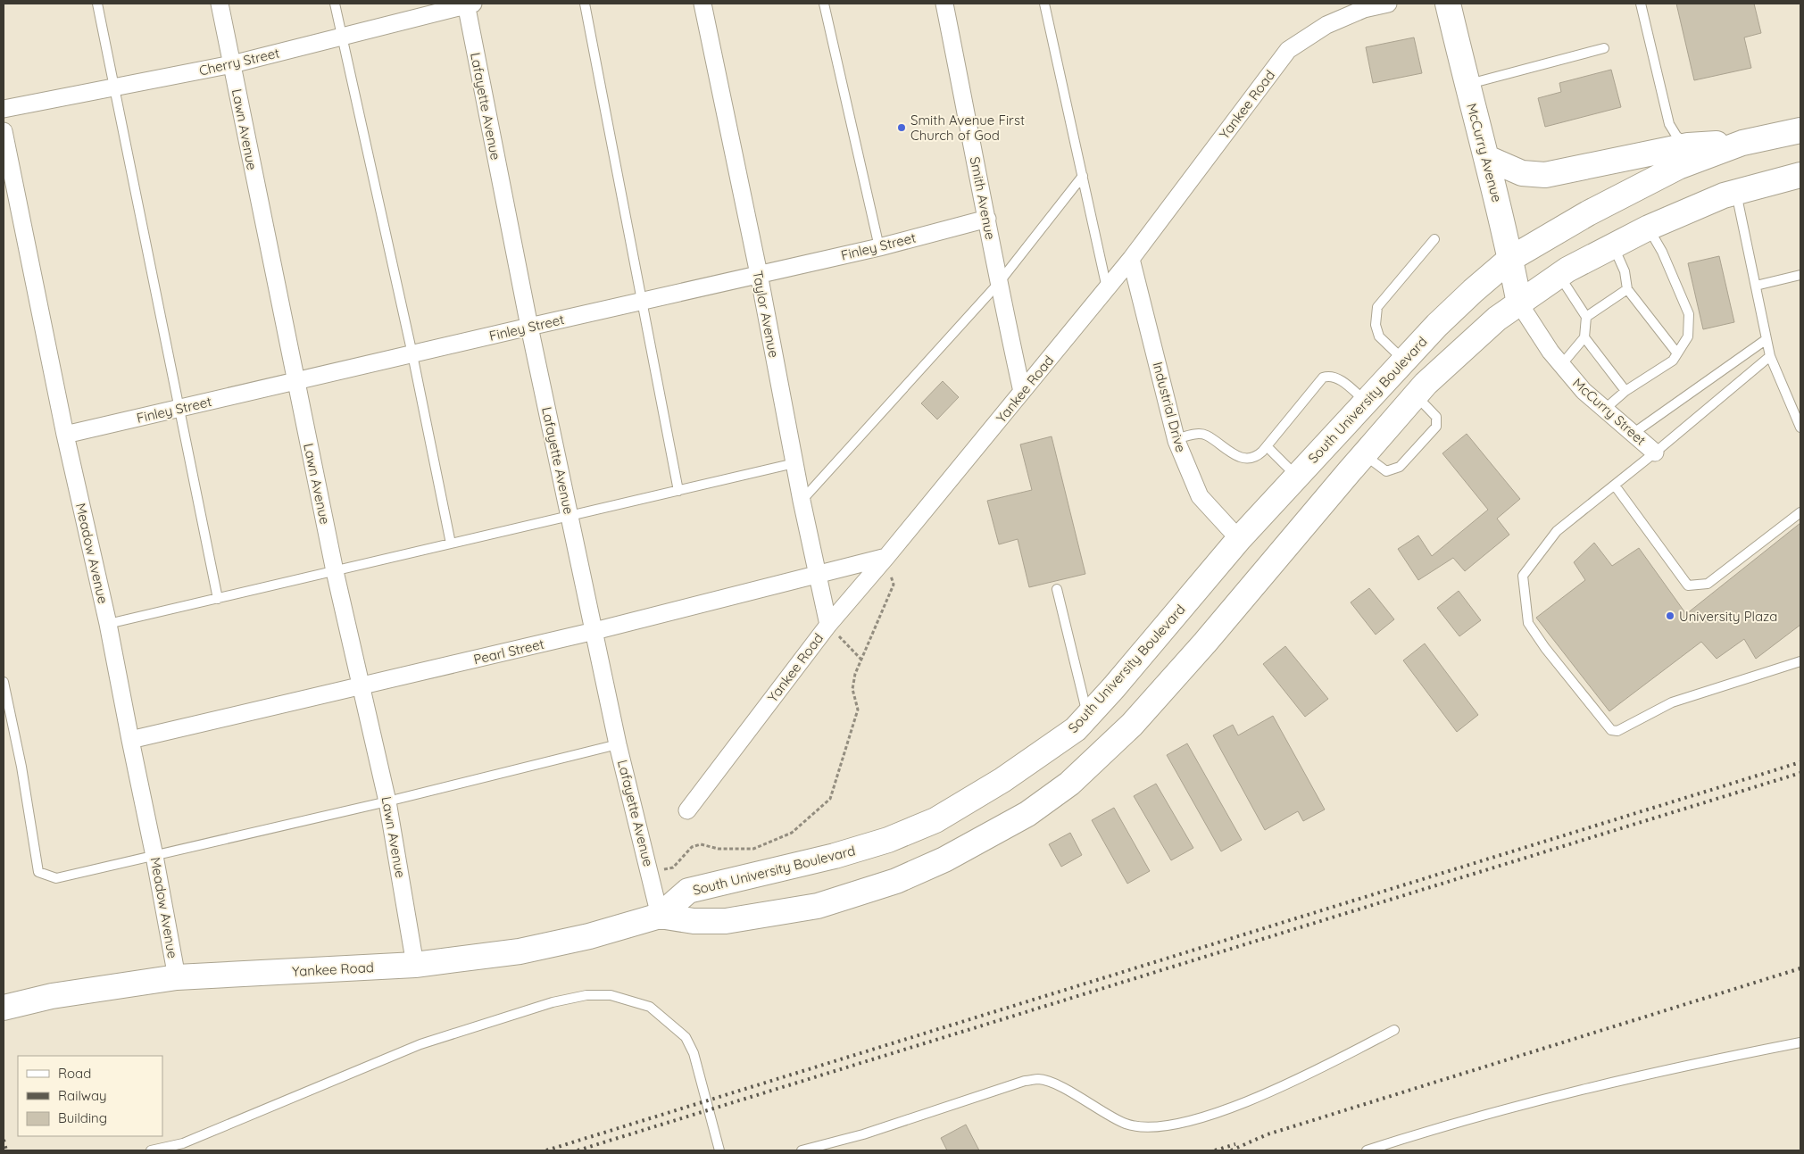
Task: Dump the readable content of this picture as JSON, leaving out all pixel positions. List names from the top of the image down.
{
  "streets": {
    "street": [
      "Cherry Street",
      "Yankee Road",
      "Lafayette Avenue",
      "Lawn Avenue",
      "McCurry Avenue",
      "Smith Avenue",
      "Finley Street",
      "Taylor Avenue",
      "South University Boulevard",
      "Industrial Drive",
      "McCurry Street",
      "Meadow Avenue",
      "Pearl Street"
    ]
  },
  "crossings": [
    ["Cherry Street", "Lafayette Avenue"],
    ["Cherry Street", "Lawn Avenue"],
    ["Yankee Road", "Lafayette Avenue"],
    ["Yankee Road", "Lawn Avenue"],
    ["Yankee Road", "Smith Avenue"],
    ["Yankee Road", "Taylor Avenue"],
    ["Yankee Road", "South University Boulevard"],
    ["Yankee Road", "Industrial Drive"],
    ["Yankee Road", "Meadow Avenue"],
    ["Yankee Road", "Pearl Street"],
    ["Lafayette Avenue", "Finley Street"],
    ["Lafayette Avenue", "South University Boulevard"],
    ["Lafayette Avenue", "Pearl Street"],
    ["Lawn Avenue", "Finley Street"],
    ["Lawn Avenue", "Pearl Street"],
    ["McCurry Avenue", "South University Boulevard"],
    ["McCurry Avenue", "McCurry Street"],
    ["Smith Avenue", "Finley Street"],
    ["Finley Street", "Taylor Avenue"],
    ["Finley Street", "Meadow Avenue"],
    ["Taylor Avenue", "Pearl Street"],
    ["South University Boulevard", "Industrial Drive"],
    ["Meadow Avenue", "Pearl Street"]
  ],
  "places": ["Smith Avenue First Church of God", "University Plaza"],
  "legend": ["Road", "Railway", "Building"]
}
